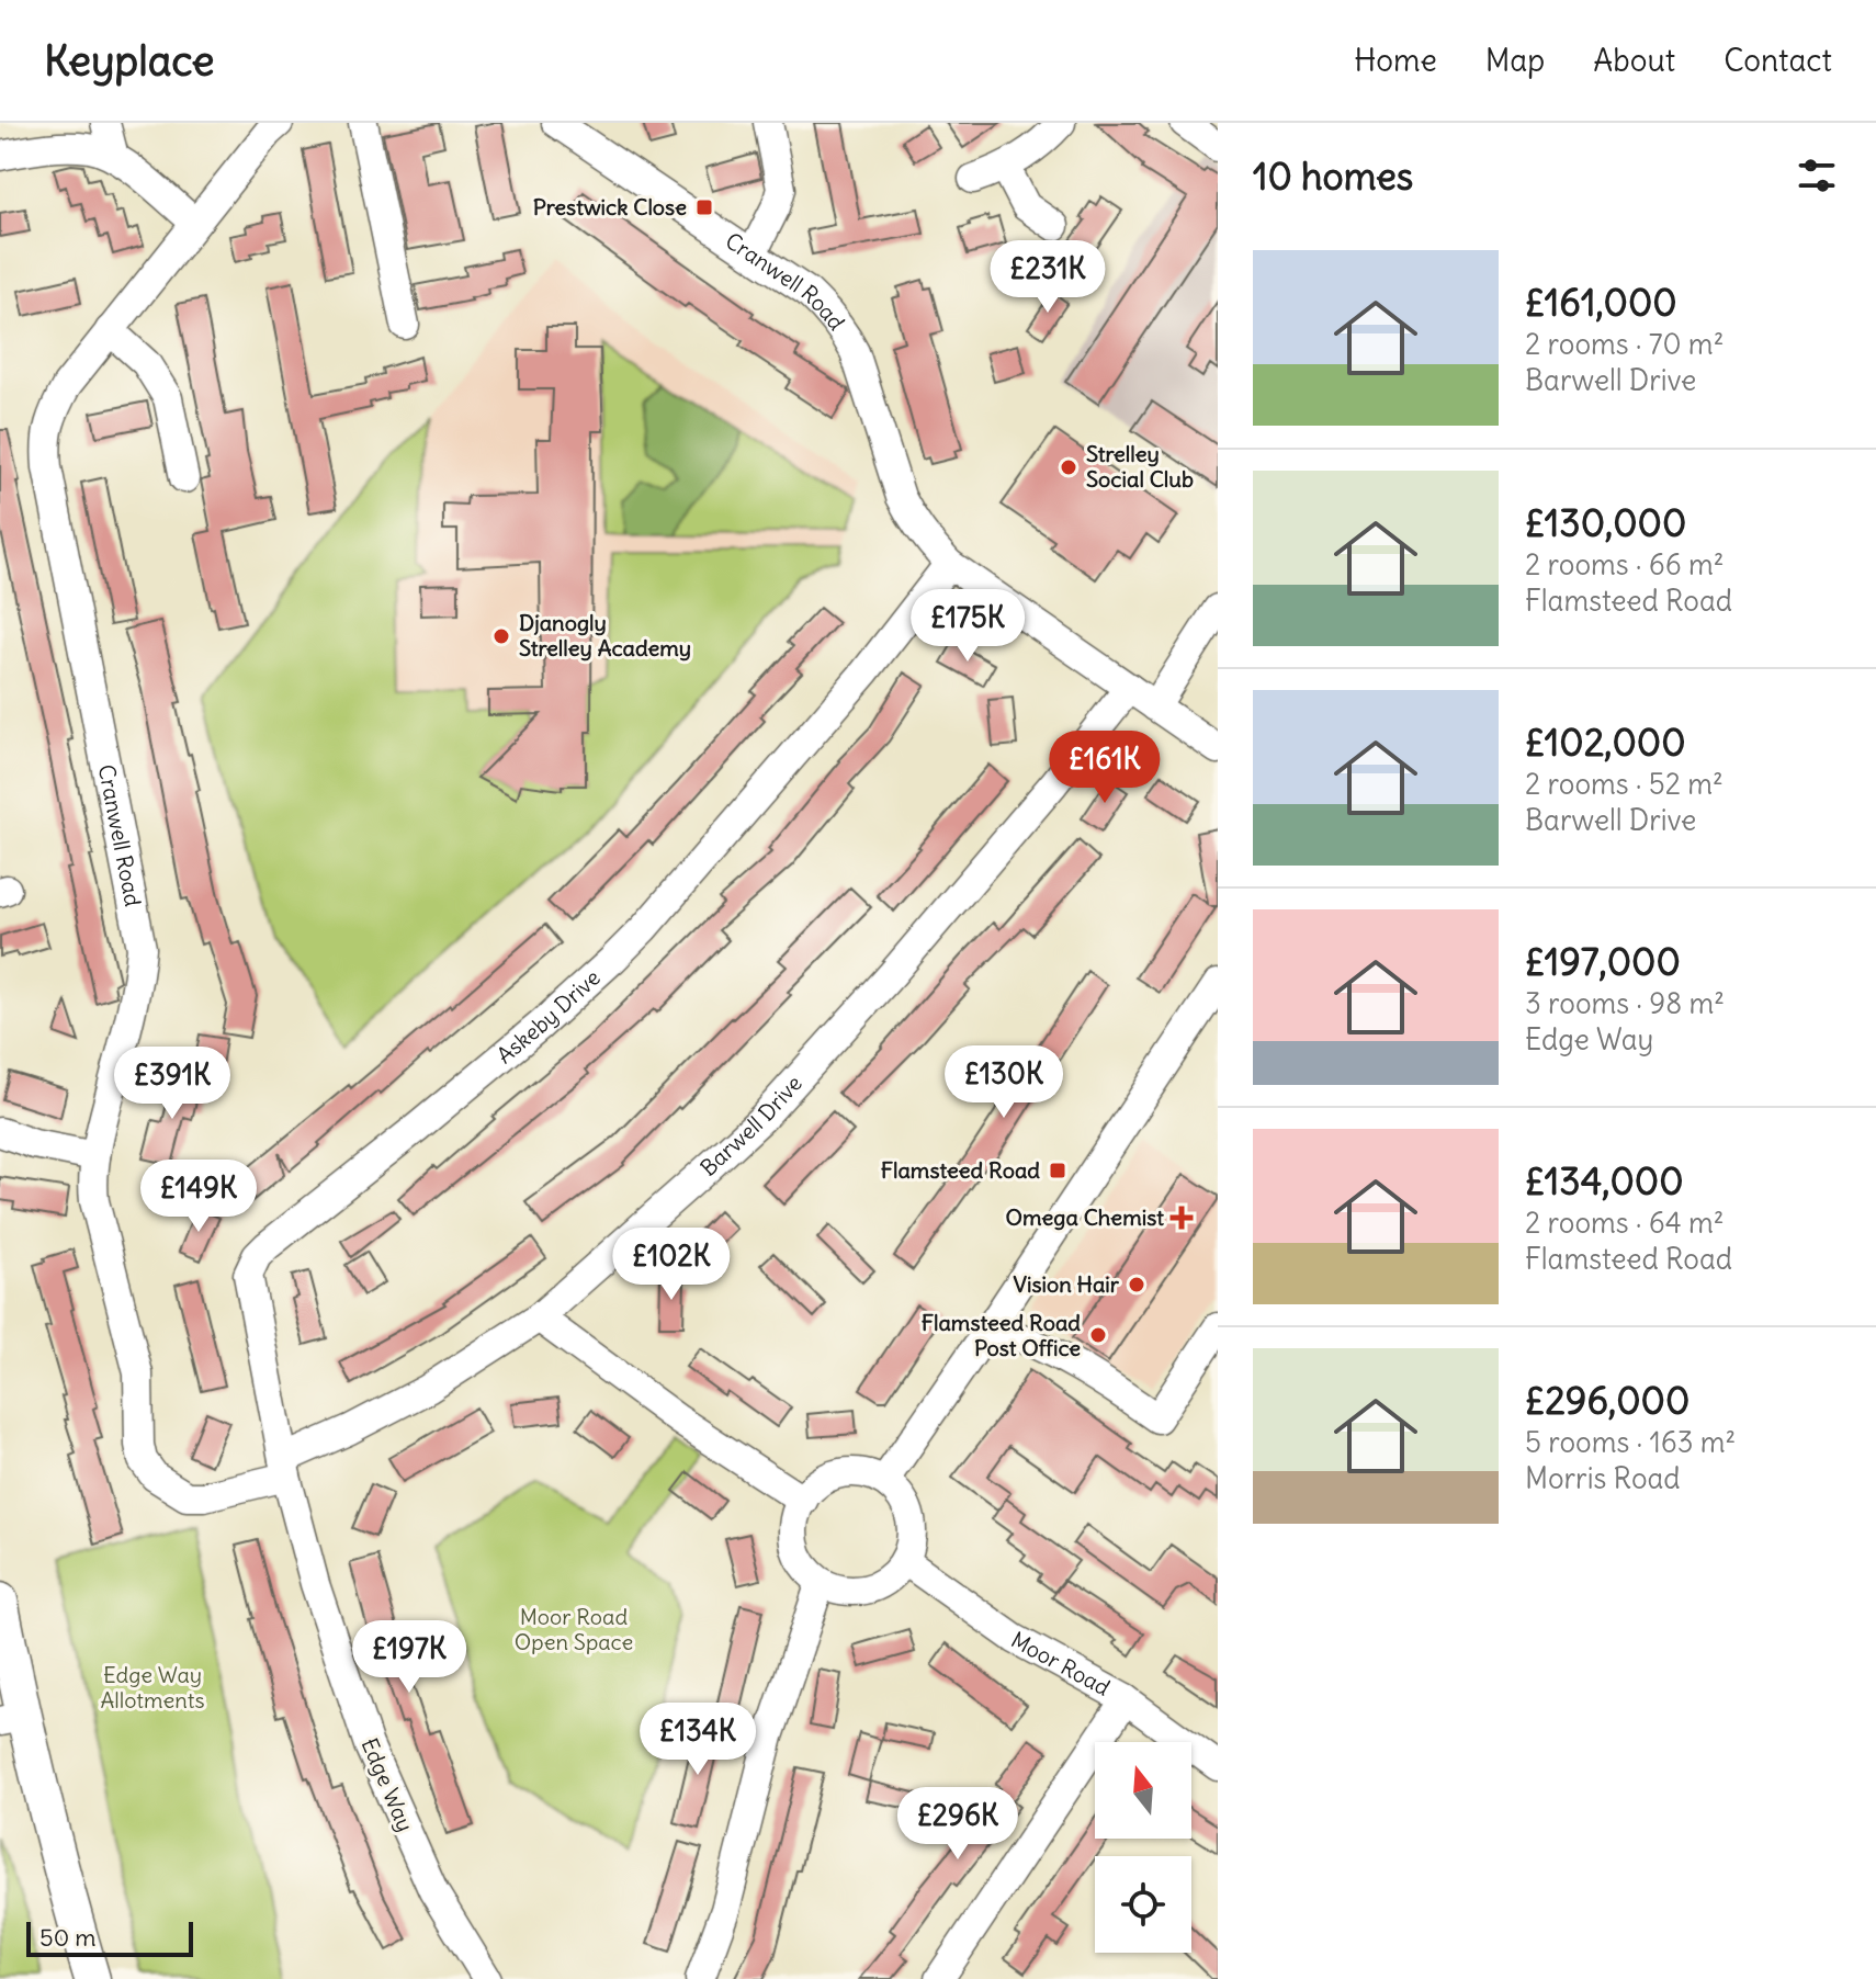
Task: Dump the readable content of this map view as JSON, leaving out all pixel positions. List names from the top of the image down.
{
  "streets": {
    "street": [
      "Cranwell Road",
      "Askeby Drive",
      "Barwell Drive",
      "Moor Road",
      "Edge Way"
    ]
  },
  "crossings": [
    ["Cranwell Road", "Askeby Drive"],
    ["Cranwell Road", "Barwell Drive"],
    ["Cranwell Road", "Edge Way"],
    ["Askeby Drive", "Barwell Drive"],
    ["Askeby Drive", "Edge Way"],
    ["Barwell Drive", "Edge Way"]
  ],
  "parks": ["Moor Road Open Space", "Edge Way Allotments"],
  "places": {
    "transit": ["Prestwick Close", "Flamsteed Road"],
    "other": [
      "Strelley Social Club",
      "Djanogly Strelley Academy",
      "Vision Hair",
      "Flamsteed Road Post Office"
    ],
    "health": ["Omega Chemist"]
  },
  "scale_bar": "50 m",
  "north": "top",
  "page": {
    "header": "Keyplace",
    "nav": [
      "Home",
      "Map",
      "About",
      "Contact"
    ],
    "heading": "10 homes",
    "list": [
      {
        "name": "£161,000",
        "note": "2 rooms · 70 m² · Barwell Drive"
      },
      {
        "name": "£130,000",
        "note": "2 rooms · 66 m² · Flamsteed Road"
      },
      {
        "name": "£102,000",
        "note": "2 rooms · 52 m² · Barwell Drive"
      },
      {
        "name": "£197,000",
        "note": "3 rooms · 98 m² · Edge Way"
      },
      {
        "name": "£134,000",
        "note": "2 rooms · 64 m² · Flamsteed Road"
      },
      {
        "name": "£296,000",
        "note": "5 rooms · 163 m² · Morris Road"
      }
    ],
    "price": [
      "£231K",
      "£175K",
      "£161K",
      "£130K",
      "£391K",
      "£149K",
      "£102K",
      "£197K",
      "£134K",
      "£296K"
    ],
    "scale": "50 m"
  }
}
